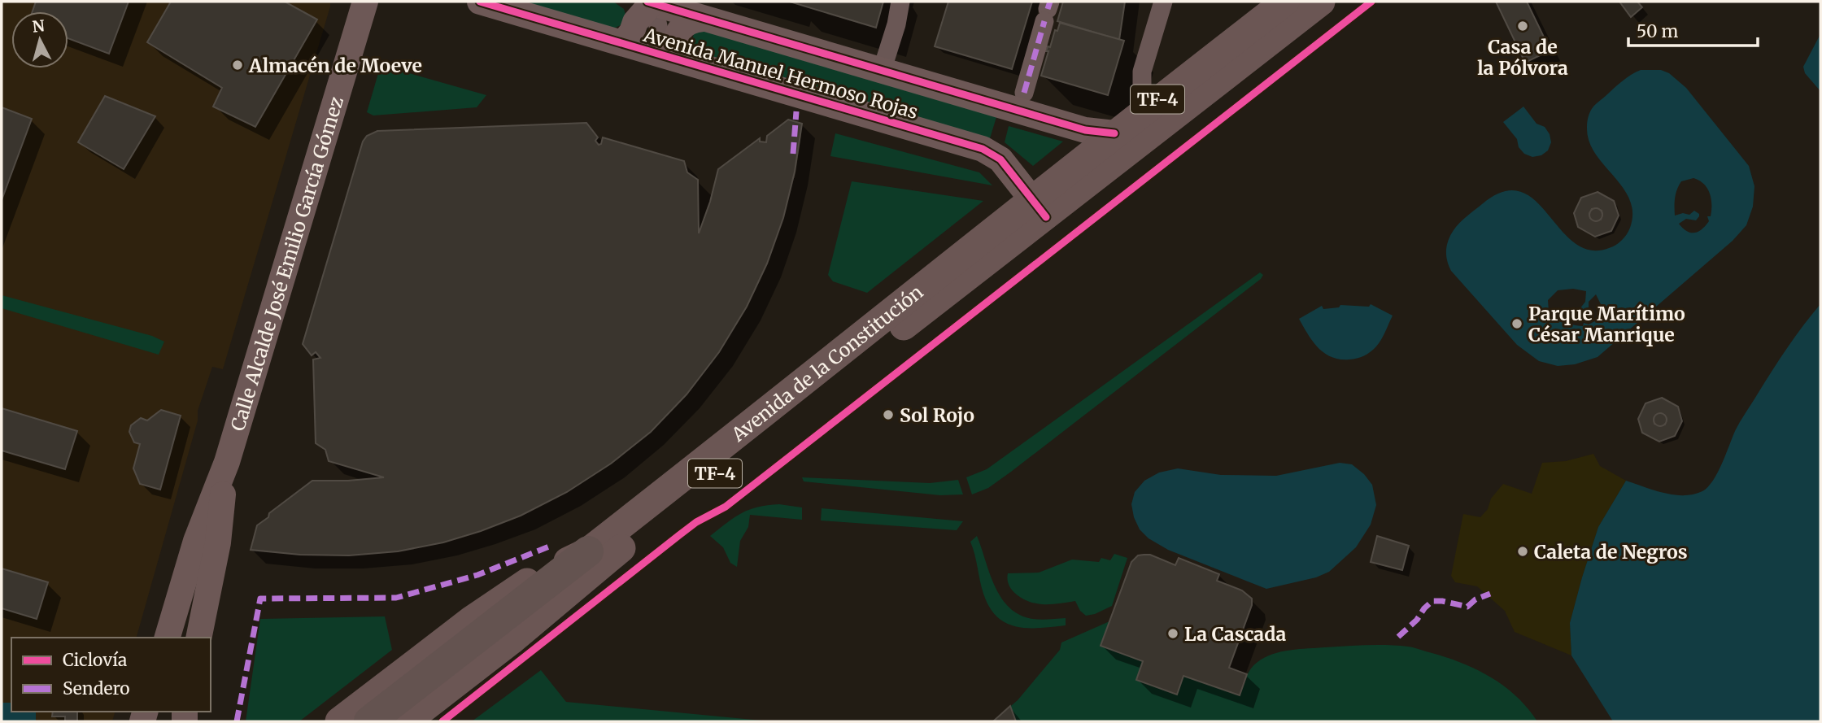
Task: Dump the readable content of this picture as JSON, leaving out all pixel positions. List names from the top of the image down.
{
  "streets": {
    "highway": ["TF-4", "Avenida de la Constitución"],
    "street": ["Avenida Manuel Hermoso Rojas", "Calle Alcalde José Emilio García Gómez"]
  },
  "crossings": [
    ["Avenida Manuel Hermoso Rojas", "Avenida de la Constitución"]
  ],
  "places": [
    "Casa de la Pólvora",
    "Almacén de Moeve",
    "Parque Marítimo César Manrique",
    "Sol Rojo",
    "Caleta de Negros",
    "La Cascada"
  ],
  "legend": ["Ciclovía", "Sendero"],
  "scale_bar": "50 m",
  "north": "top"
}
